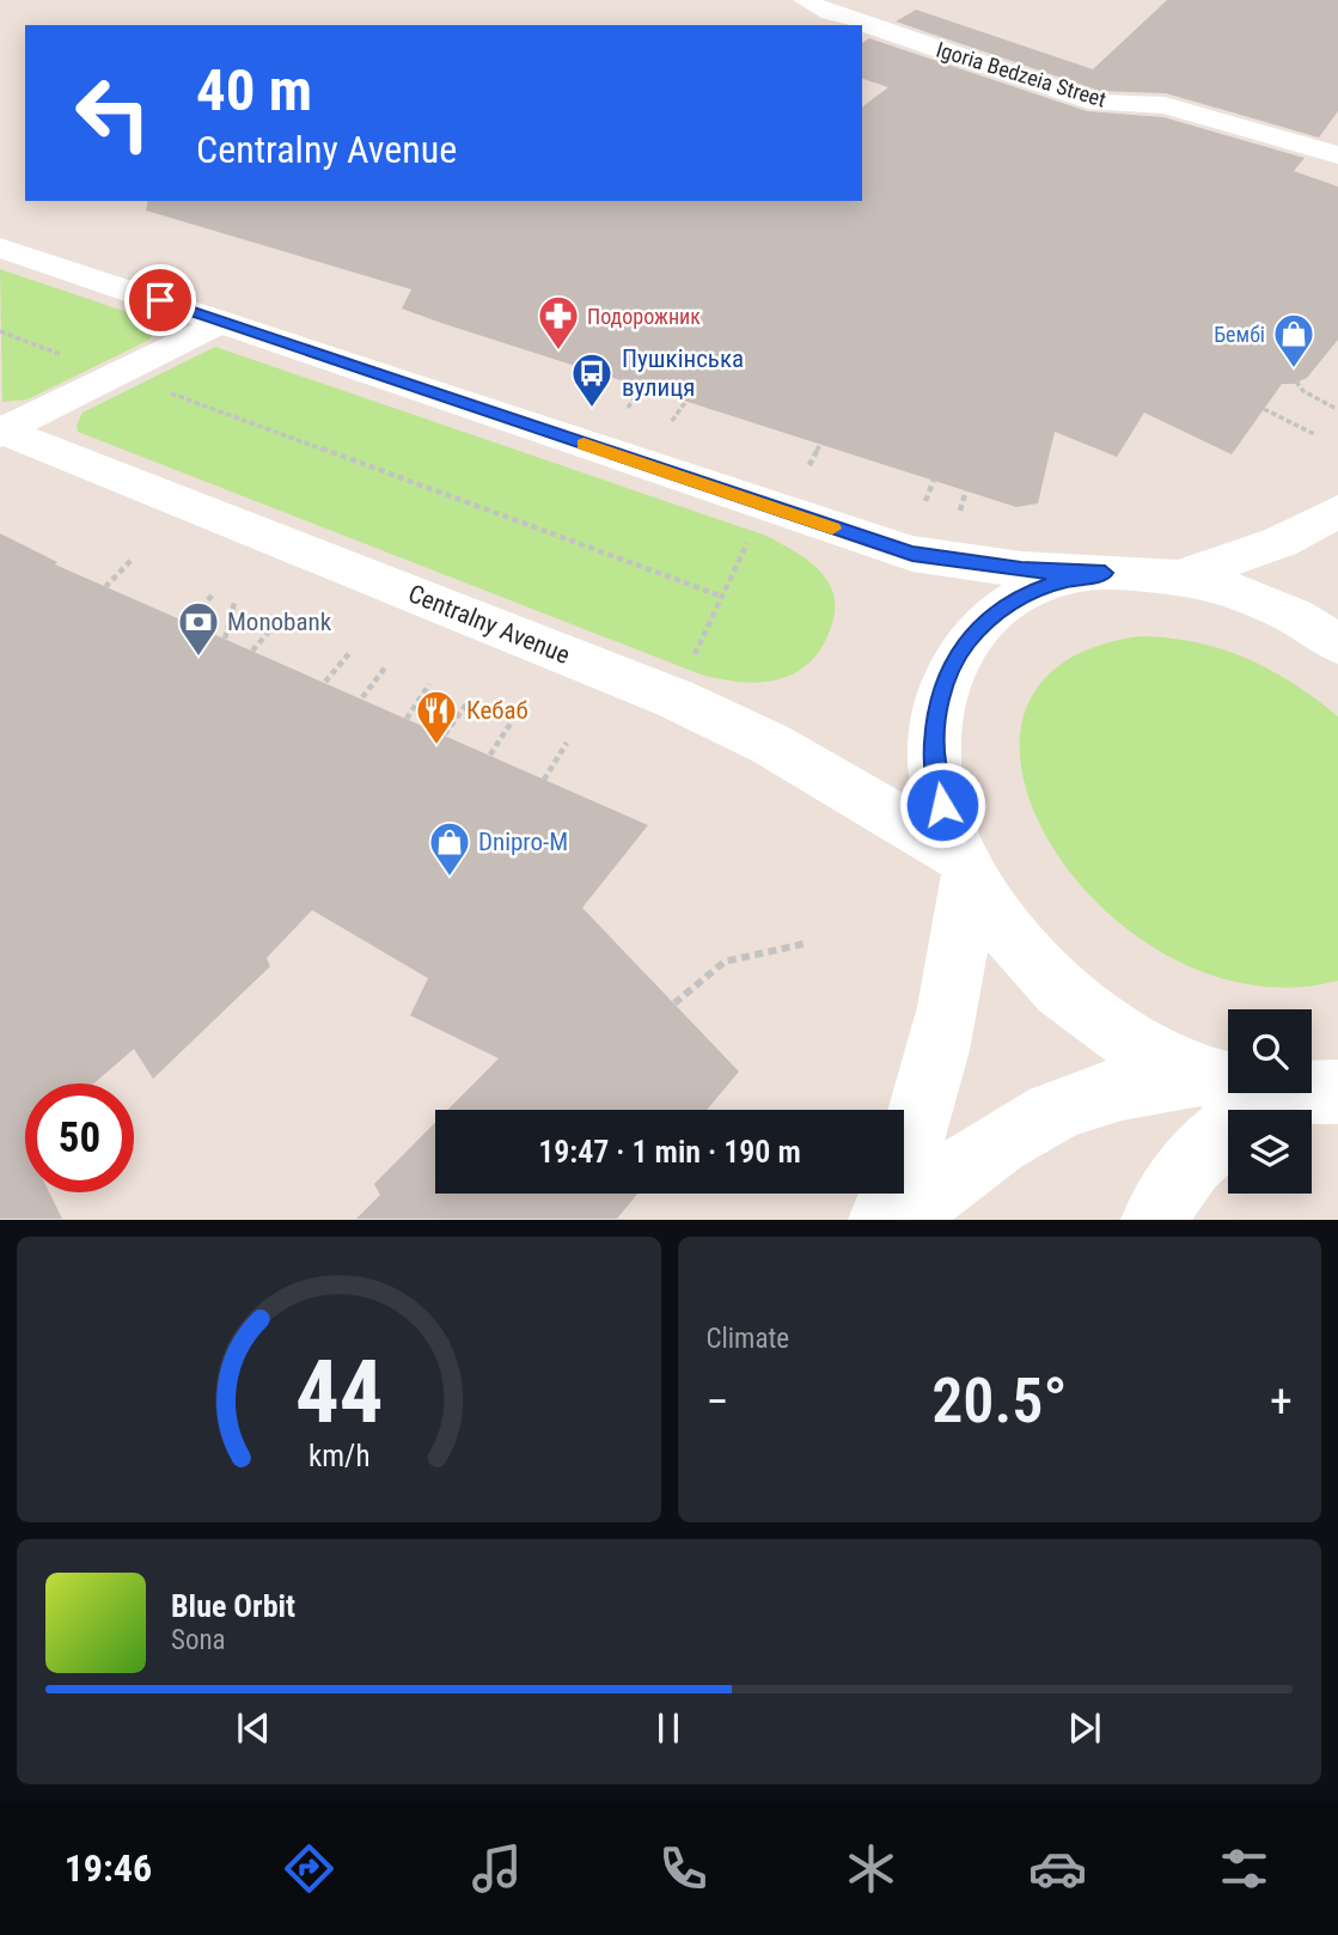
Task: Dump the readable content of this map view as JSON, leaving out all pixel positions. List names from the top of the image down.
{
  "streets": {
    "main road": ["Igoria Bedzeia Street", "Centralny Avenue"]
  },
  "places": {
    "pharmacy": ["Подорожник"],
    "shop": ["Бембі", "Dnipro-M"],
    "bus stop": ["Пушкінська вулиця"],
    "bank": ["Monobank"],
    "restaurant": ["Кебаб"]
  },
  "page": {
    "turn": ["40 m", "Centralny Avenue"],
    "limit": "50",
    "trip": "19:47 · 1 min · 190 m",
    "tile": "Climate",
    "heat": ["−", "20.5°", "+"],
    "song": ["Blue Orbit", "Sona"],
    "tabs": "19:46",
    "gauge": ["44", "km/h"]
  }
}
